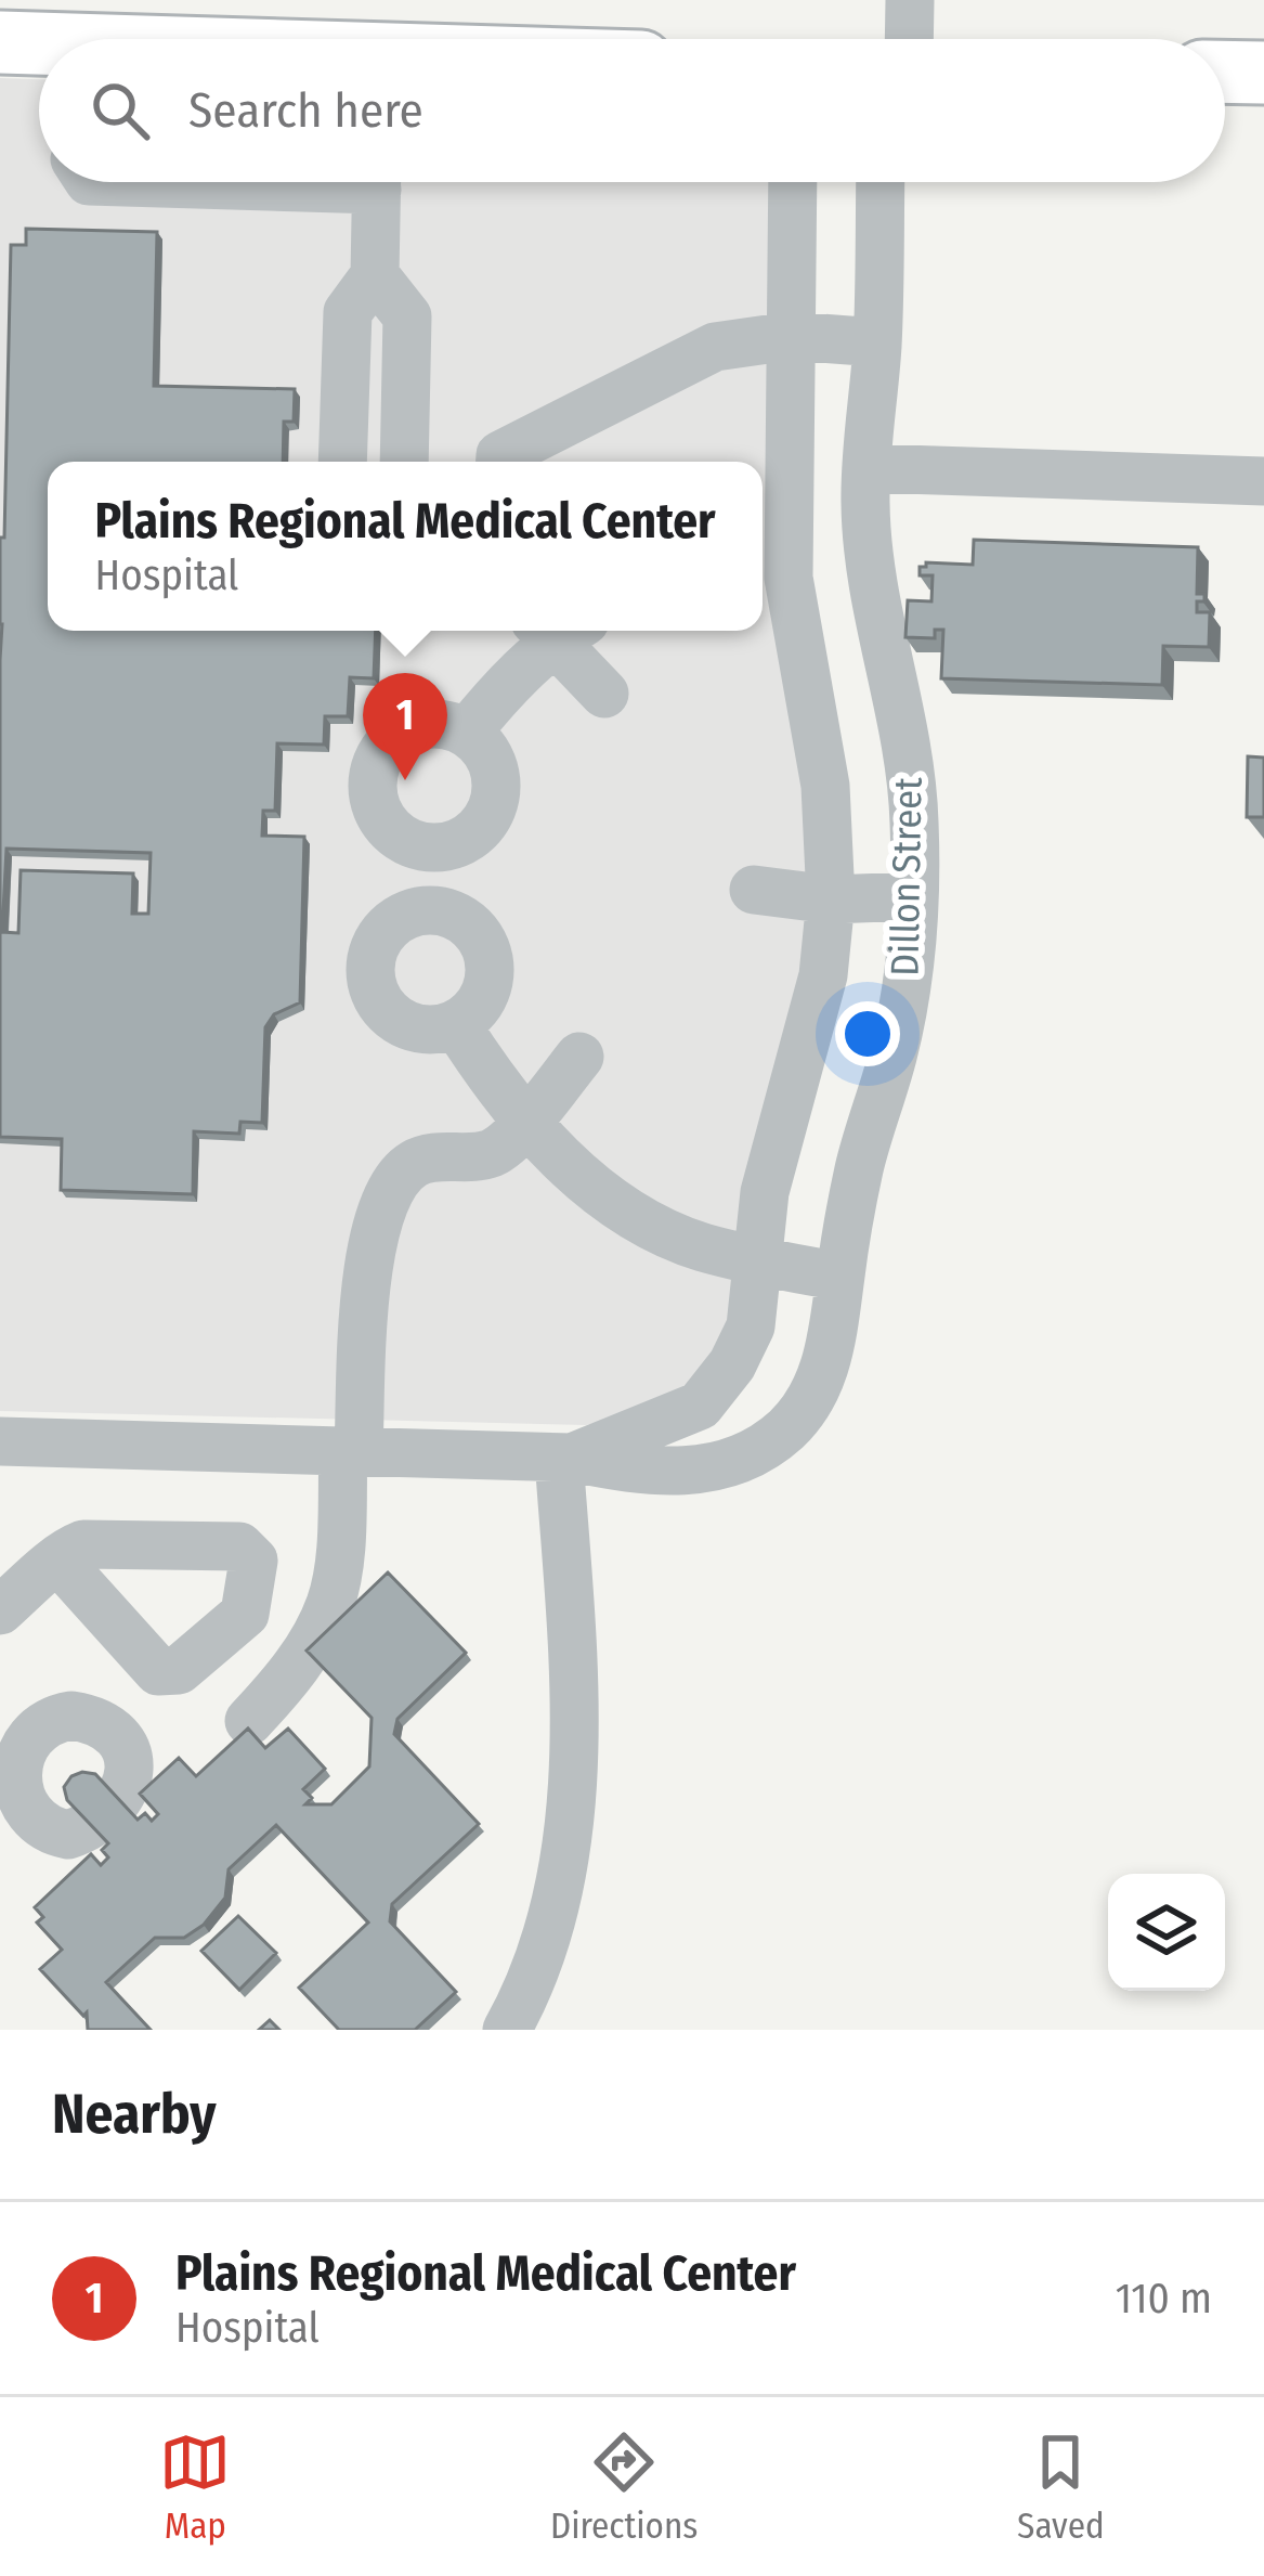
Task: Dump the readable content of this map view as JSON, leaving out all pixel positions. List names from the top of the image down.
{
  "streets": {
    "street": ["Dillon Street"]
  },
  "page": {
    "search": "Search here",
    "popup": ["Plains Regional Medical Center", "Hospital"],
    "pins": "1",
    "heading": "Nearby",
    "list": [
      {
        "mark": "1",
        "name": "Plains Regional Medical Center",
        "note": "Hospital",
        "value": "110 m"
      }
    ],
    "nav": ["Map", "Directions", "Saved"]
  }
}
